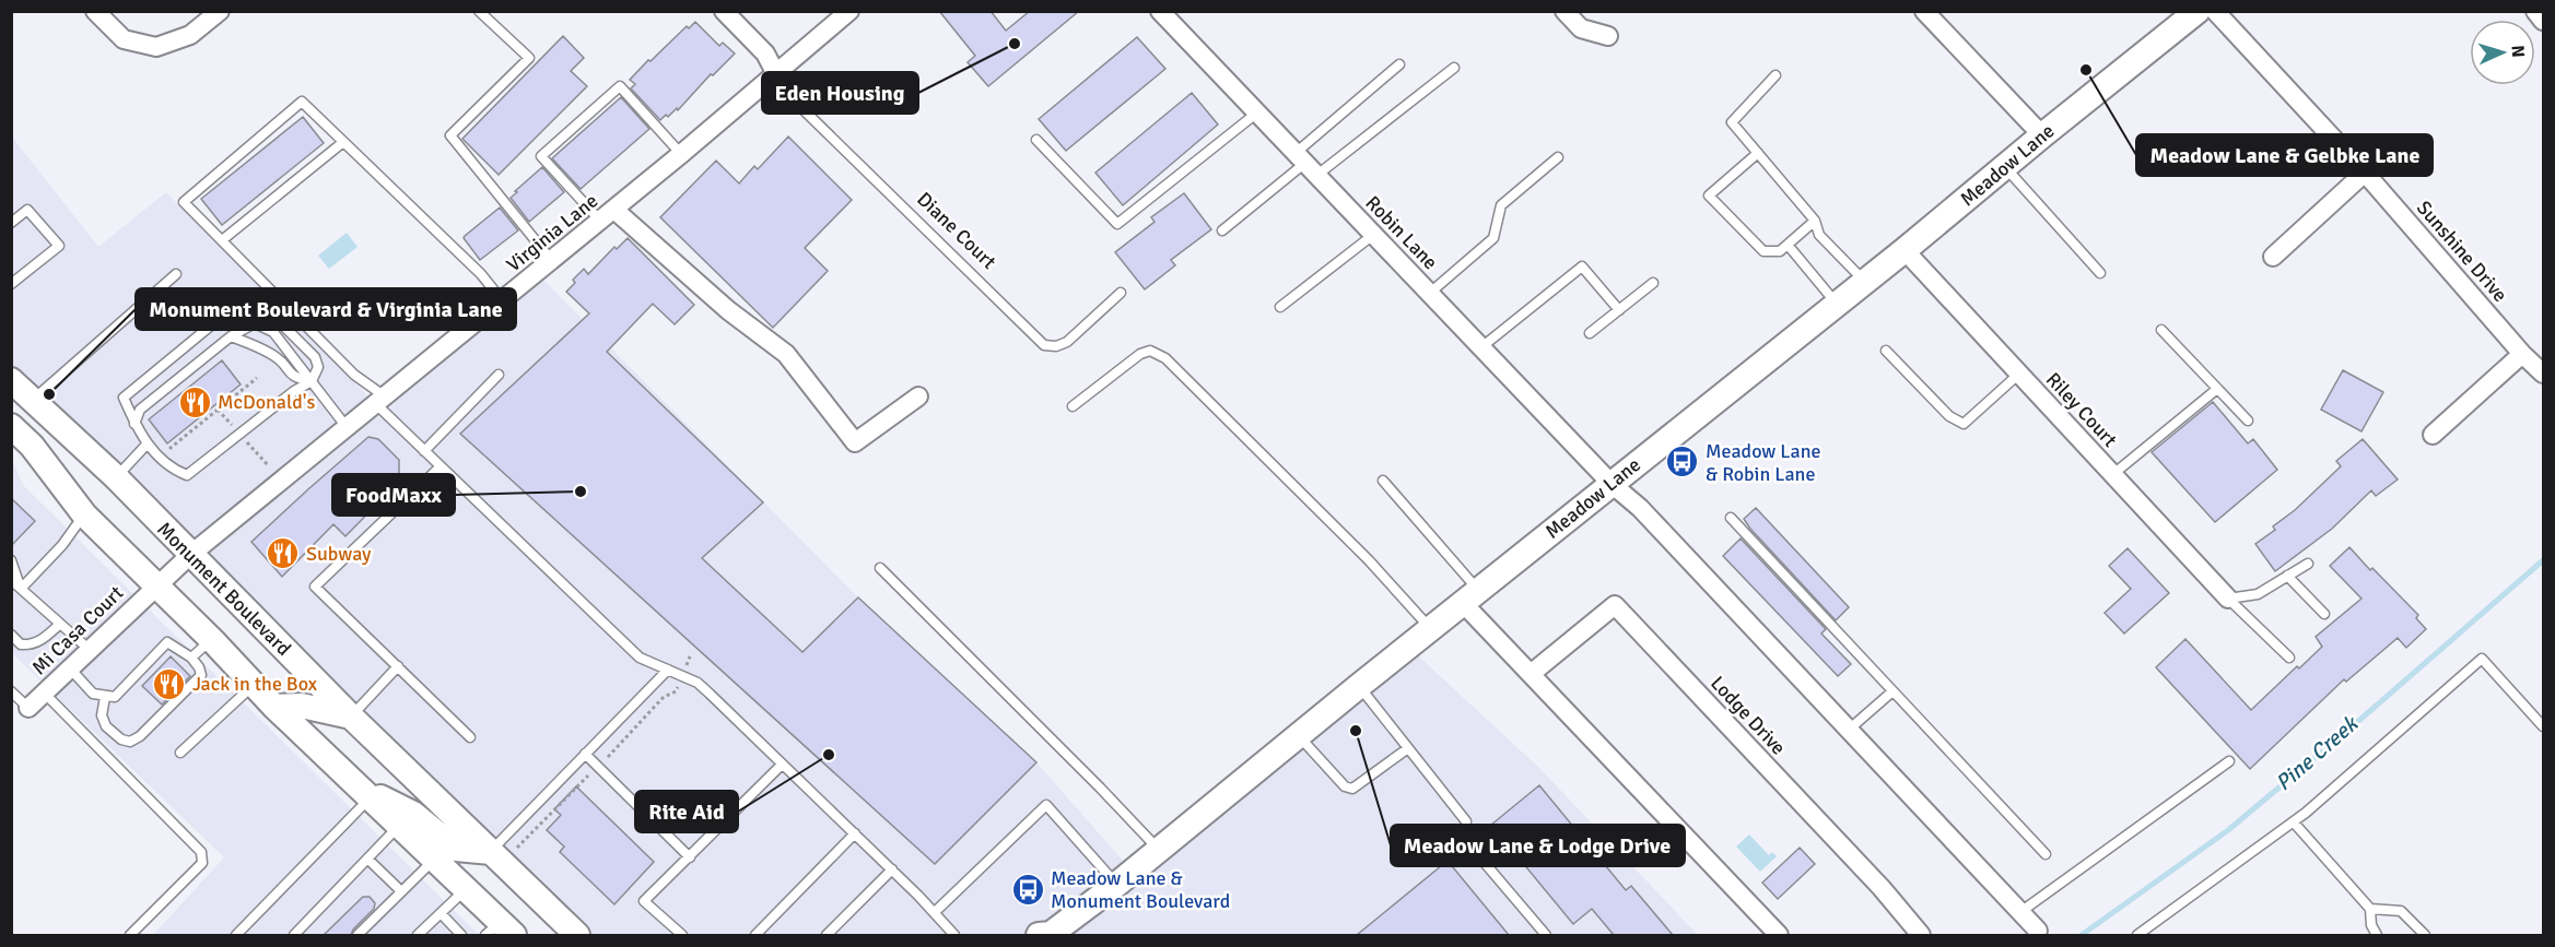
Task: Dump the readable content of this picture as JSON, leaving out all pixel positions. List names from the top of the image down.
{
  "streets": {
    "main road": ["Meadow Lane", "Monument Boulevard"],
    "street": [
      "Virginia Lane",
      "Robin Lane",
      "Sunshine Drive",
      "Riley Court",
      "Mi Casa Court",
      "Lodge Drive"
    ],
    "lane": ["Diane Court"]
  },
  "crossings": [
    ["Meadow Lane", "Robin Lane"],
    ["Meadow Lane", "Riley Court"],
    ["Diane Court", "Virginia Lane"],
    ["Virginia Lane", "Monument Boulevard"],
    ["Virginia Lane", "Mi Casa Court"]
  ],
  "water": ["Pine Creek"],
  "places": {
    "other": [
      "Eden Housing",
      "Meadow Lane & Gelbke Lane",
      "Monument Boulevard & Virginia Lane",
      "FoodMaxx",
      "Meadow Lane & Lodge Drive",
      "Rite Aid"
    ],
    "restaurant": ["McDonald's", "Subway", "Jack in the Box"],
    "bus stop": ["Meadow Lane & Robin Lane", "Meadow Lane & Monument Boulevard"]
  },
  "north": "right"
}
